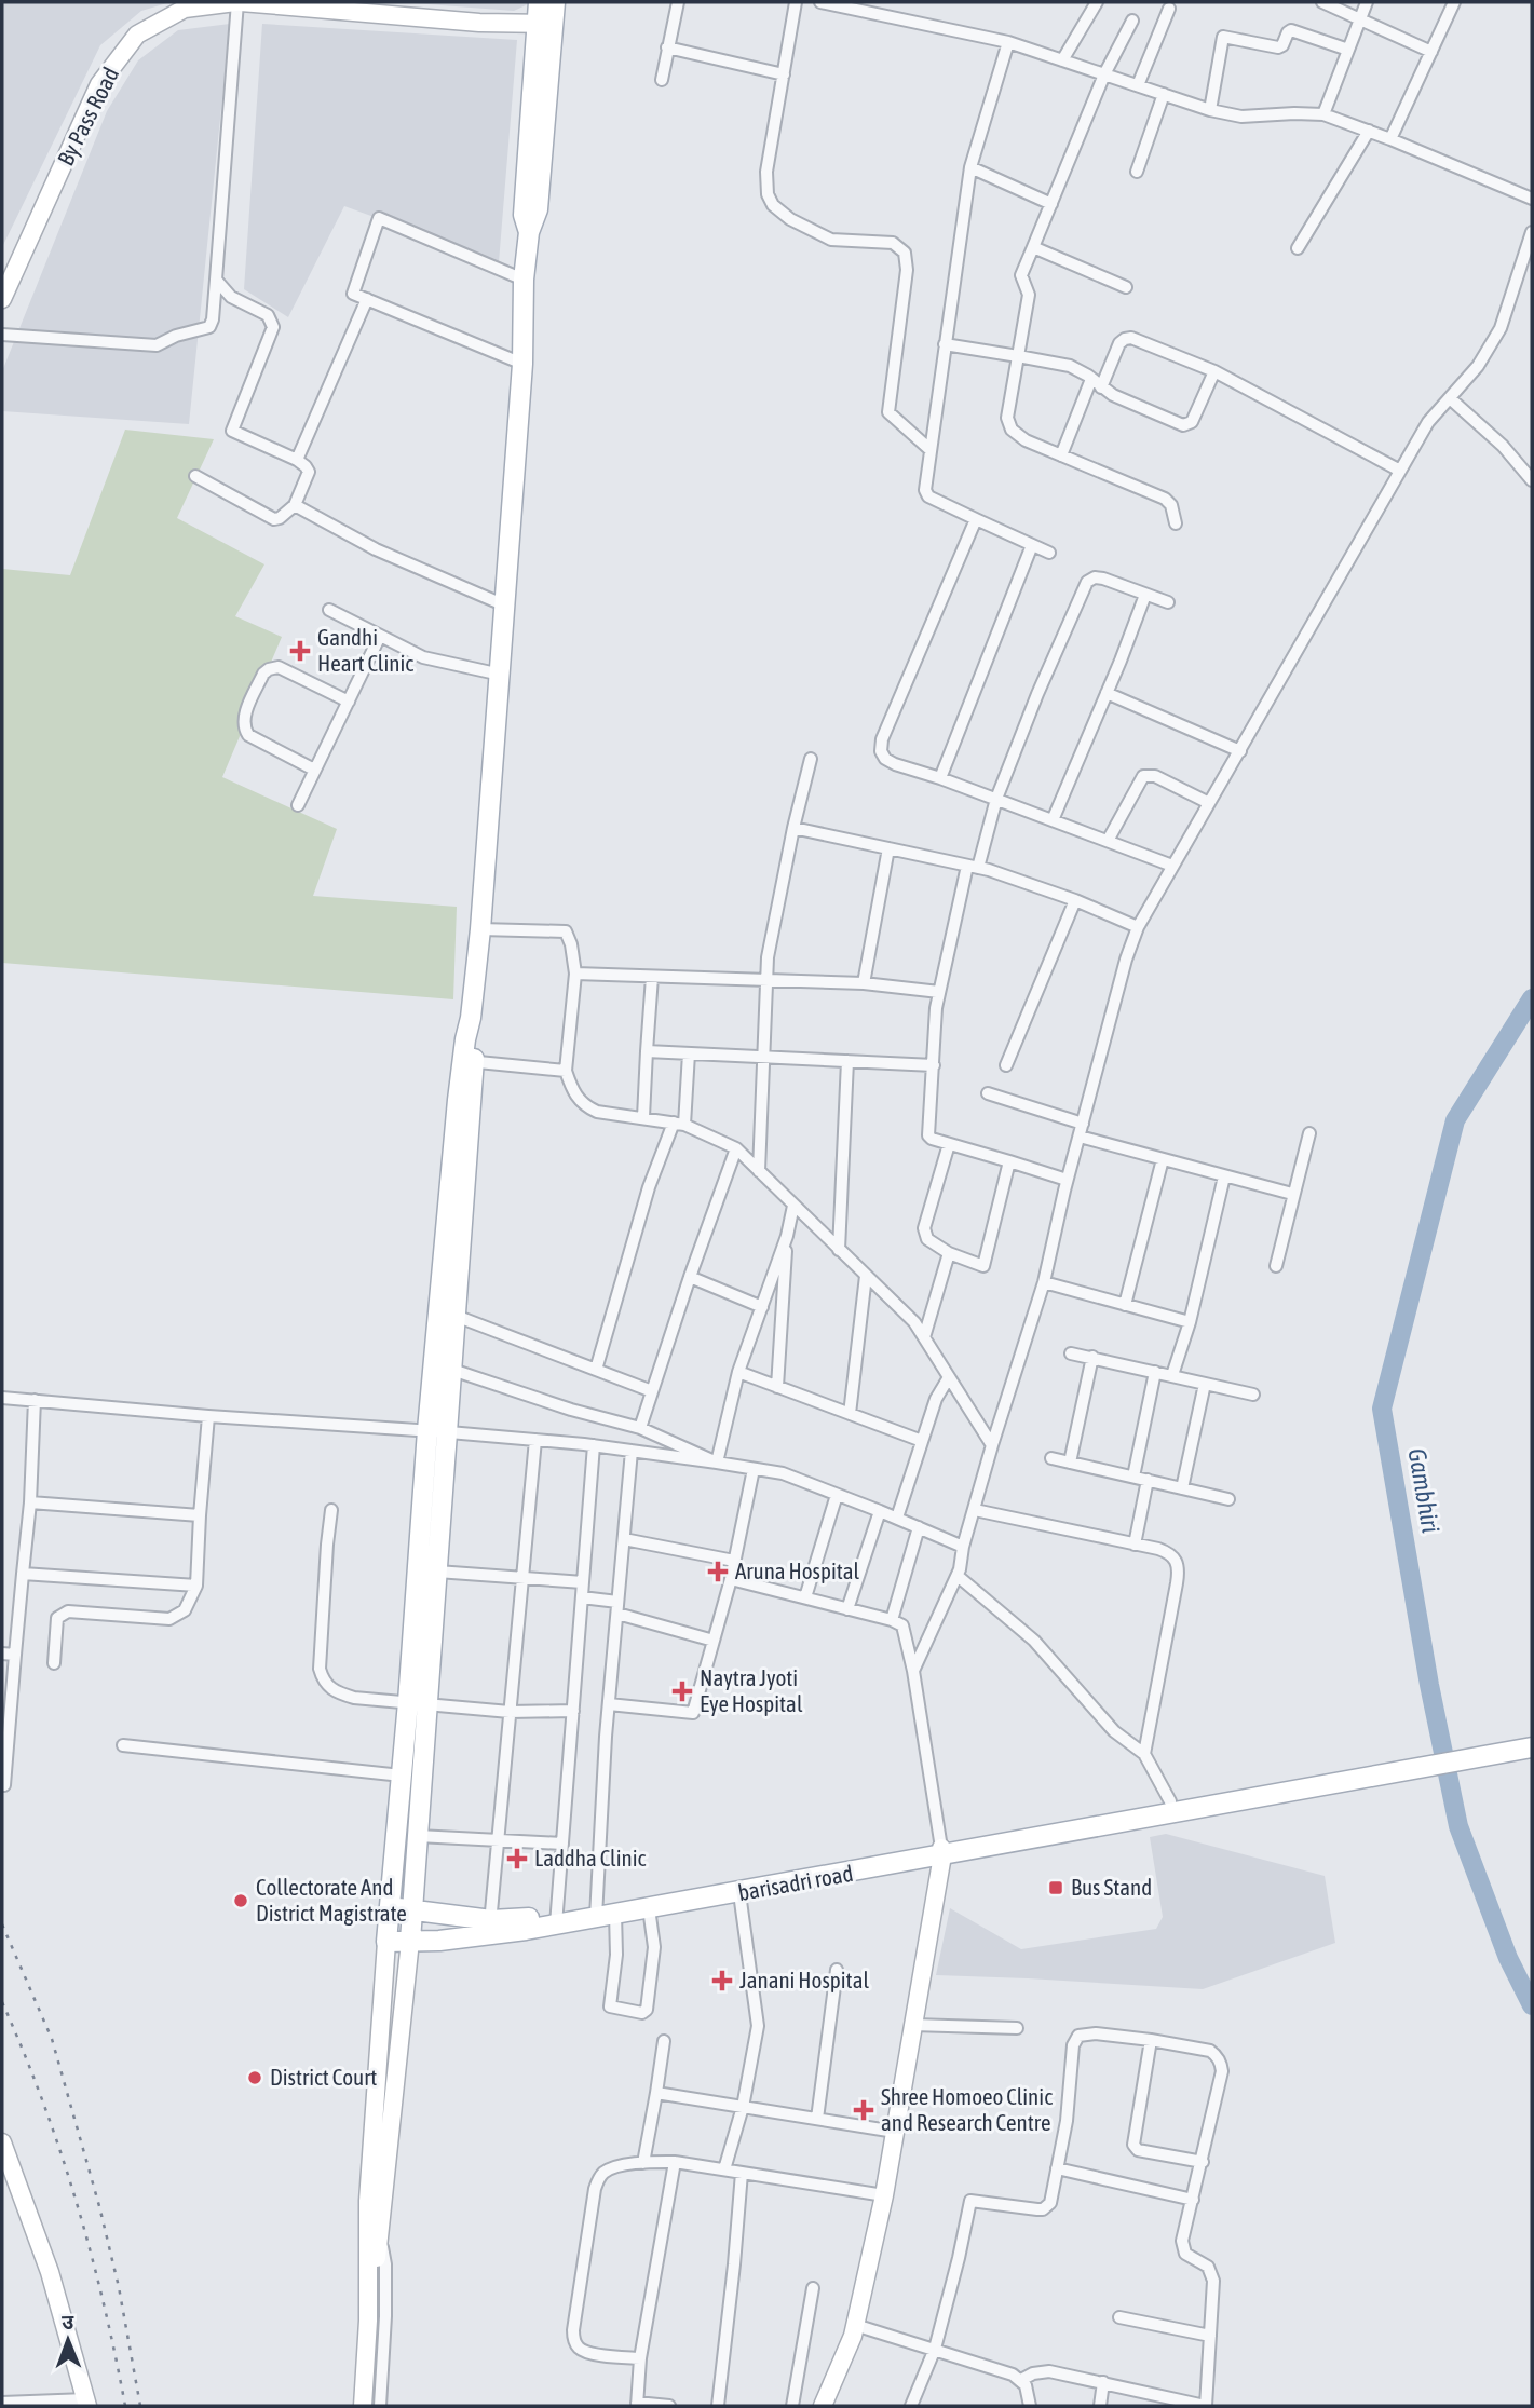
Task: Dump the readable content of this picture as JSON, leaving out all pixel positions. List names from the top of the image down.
{
  "streets": {
    "main road": ["barisadri road"],
    "street": ["By Pass Road"]
  },
  "water": ["Gambhiri"],
  "places": {
    "health": [
      "Gandhi Heart Clinic",
      "Aruna Hospital",
      "Naytra Jyoti Eye Hospital",
      "Laddha Clinic",
      "Janani Hospital",
      "Shree Homoeo Clinic and Research Centre"
    ],
    "transit": ["Bus Stand"],
    "other": ["Collectorate And District Magistrate", "District Court"]
  },
  "north": "top"
}
